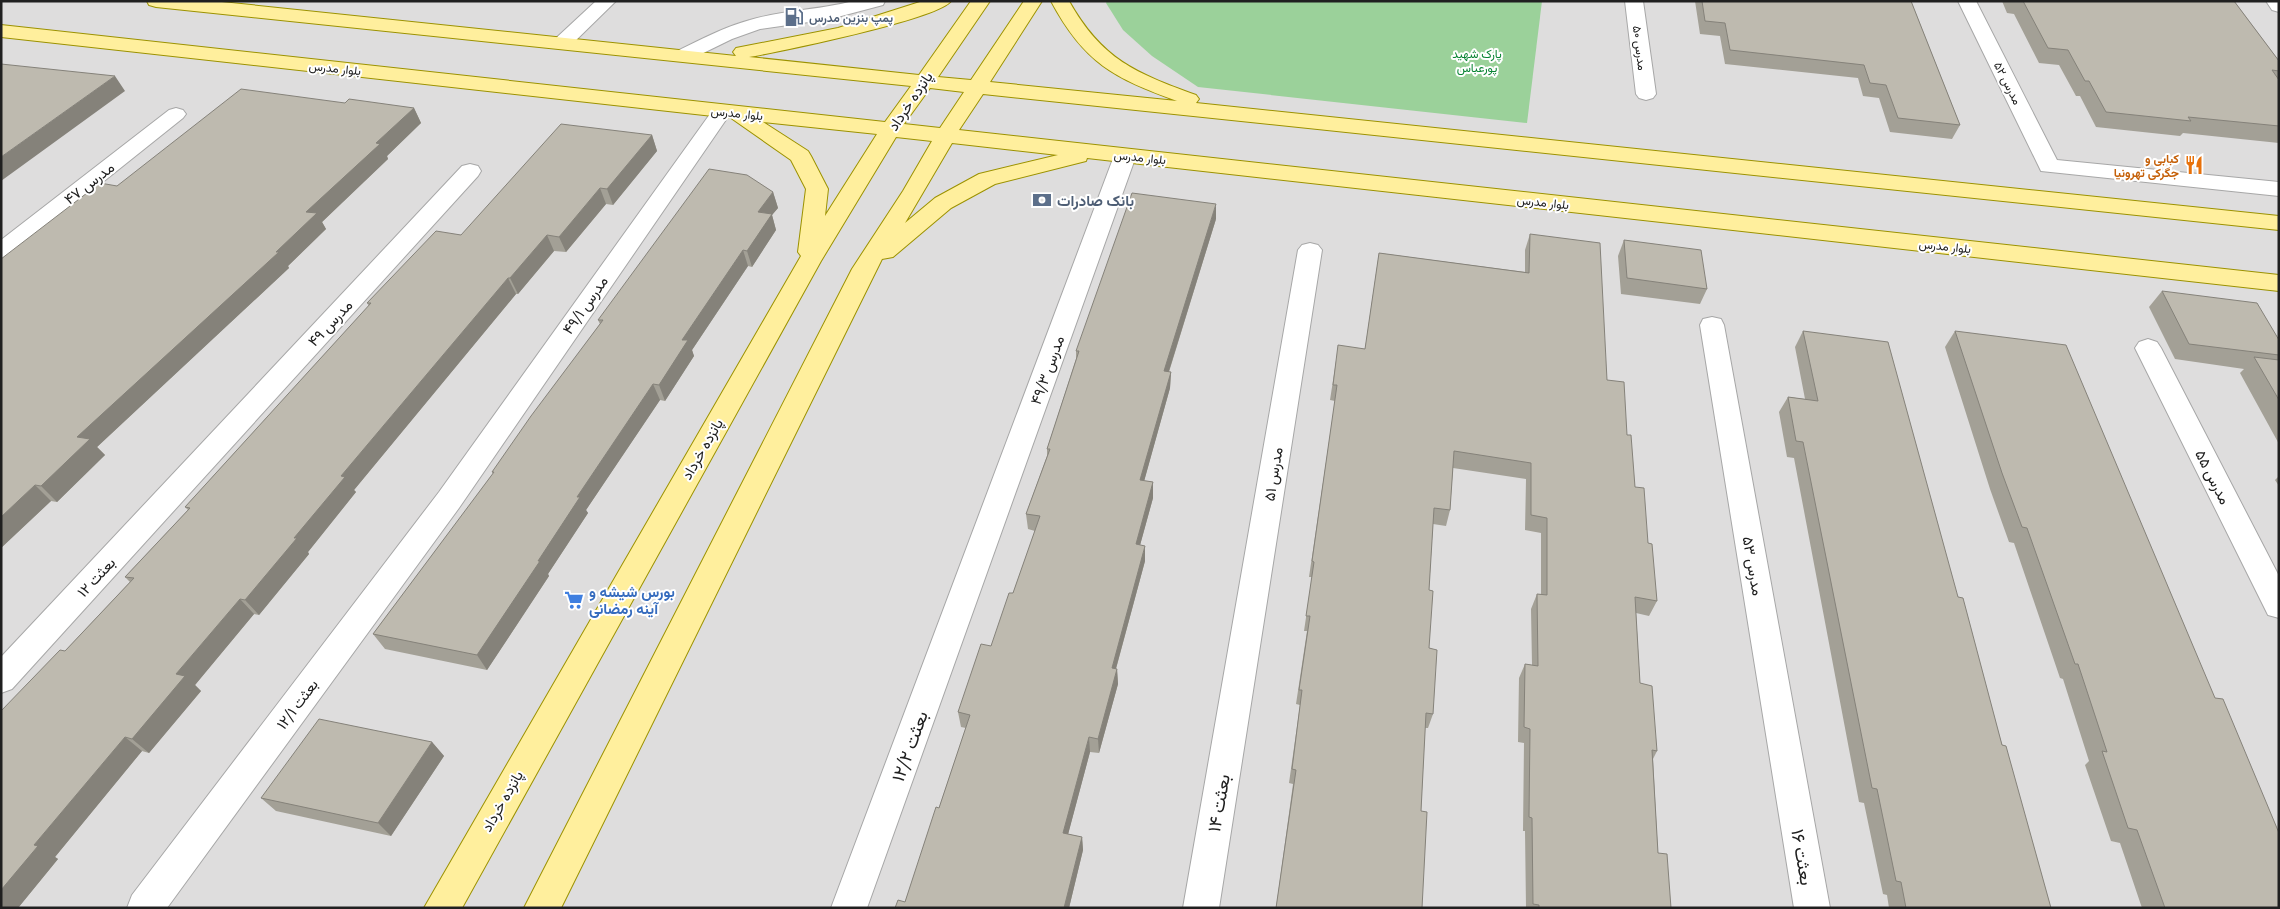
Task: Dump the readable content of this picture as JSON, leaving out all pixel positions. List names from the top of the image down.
{
  "streets": {
    "main road": ["بلوار مدرس", "پانزده خرداد"],
    "street": [
      "مدرس ۵۰",
      "مدرس ۵۲",
      "مدرس ۴۷",
      "مدرس ۴۹/۱",
      "مدرس ۴۹",
      "مدرس ۴۹/۳",
      "مدرس ۵۱",
      "مدرس ۵۵",
      "مدرس ۵۳",
      "بعثت ۱۲",
      "بعثت ۱۲/۱",
      "بعثت ۱۲/۲",
      "بعثت ۱۴",
      "بعثت ۱۶"
    ]
  },
  "crossings": [
    ["بلوار مدرس", "پانزده خرداد"],
    ["بلوار مدرس", "مدرس ۴۹/۱"],
    ["بلوار مدرس", "مدرس ۴۹/۳"],
    ["مدرس ۴۹/۱", "بعثت ۱۲/۱"],
    ["مدرس ۴۹", "بعثت ۱۲"],
    ["مدرس ۴۹/۳", "بعثت ۱۲/۲"],
    ["مدرس ۵۱", "بعثت ۱۴"],
    ["مدرس ۵۳", "بعثت ۱۶"]
  ],
  "parks": ["پارک شهید پورعباس"],
  "places": {
    "fuel station": ["پمپ بنزین مدرس"],
    "restaurant": ["کبابی و جگرکی تهرونیا"],
    "bank": ["بانک صادرات"],
    "supermarket": ["بورس شیشه و آینه رمضانی"]
  }
}
